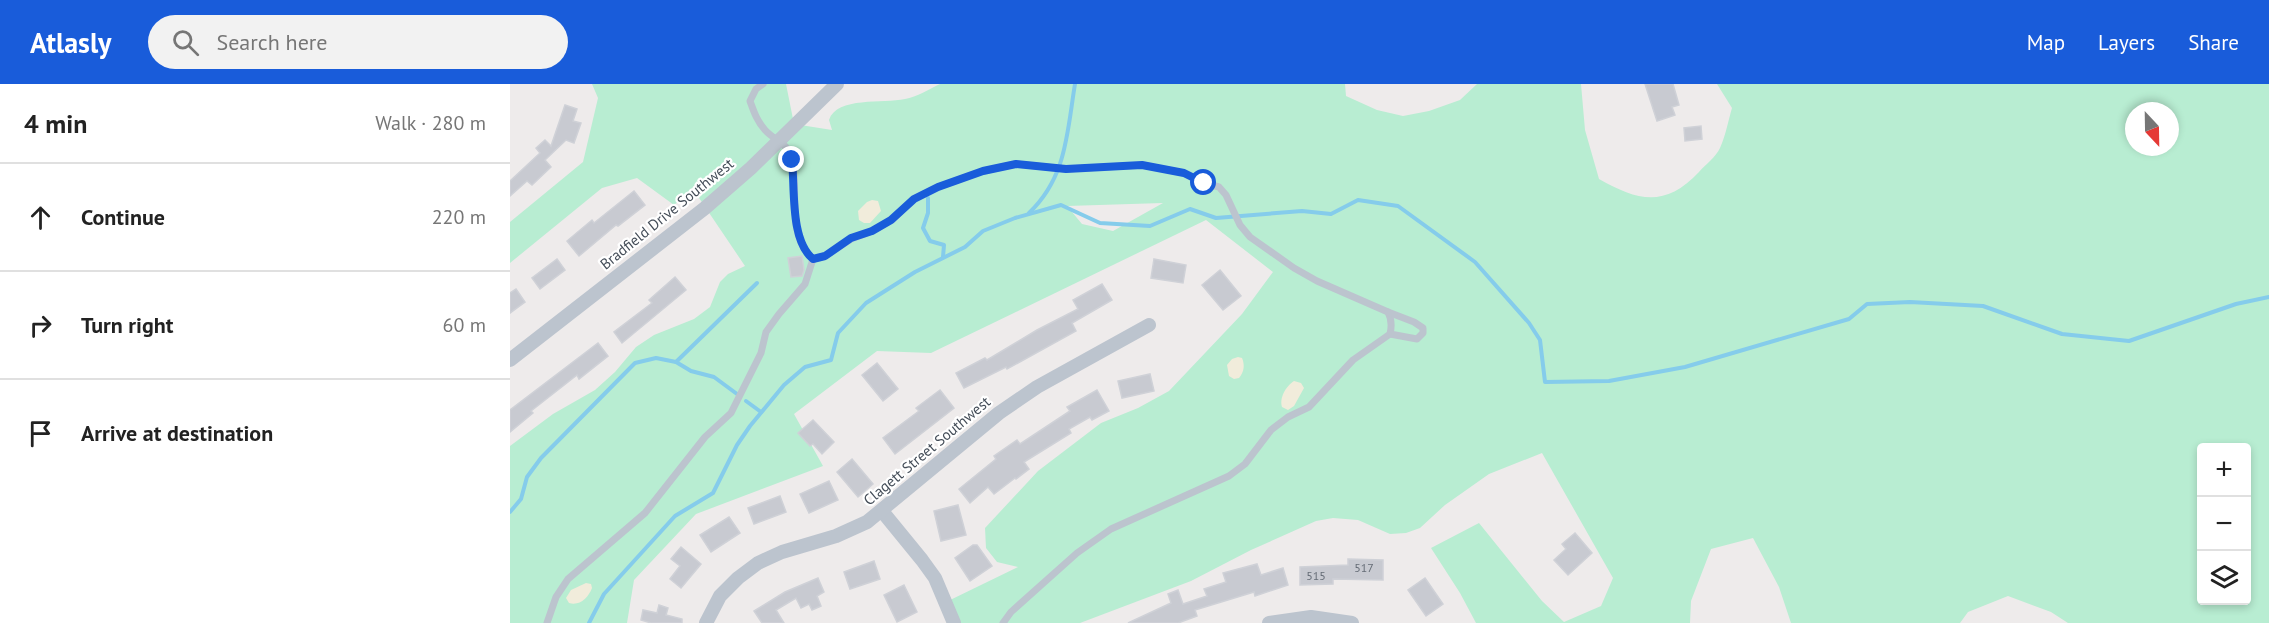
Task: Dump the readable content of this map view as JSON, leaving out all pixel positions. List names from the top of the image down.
{
  "streets": {
    "street": ["Bradfield Drive Southwest", "Clagett Street Southwest"]
  },
  "house_numbers": ["517", "515"],
  "north": "bottom",
  "page": {
    "header": "Atlasly",
    "search": "Search here",
    "nav": ["Map", "Layers", "Share"],
    "heading": ["4 min", "Walk · 280 m"],
    "list": [
      ["Continue", "220 m"],
      ["Turn right", "60 m"],
      "Arrive at destination"
    ],
    "map_buttons": ["+", "−"]
  }
}
